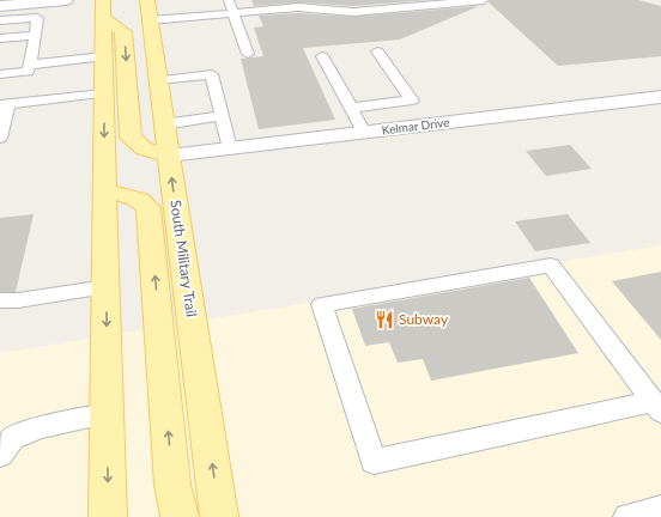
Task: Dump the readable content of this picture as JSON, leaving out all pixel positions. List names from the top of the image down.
{
  "streets": {
    "main road": ["South Military Trail"],
    "street": ["Kelmar Drive"]
  },
  "crossings": [
    ["Kelmar Drive", "South Military Trail"]
  ],
  "places": {
    "restaurant": ["Subway"]
  }
}
